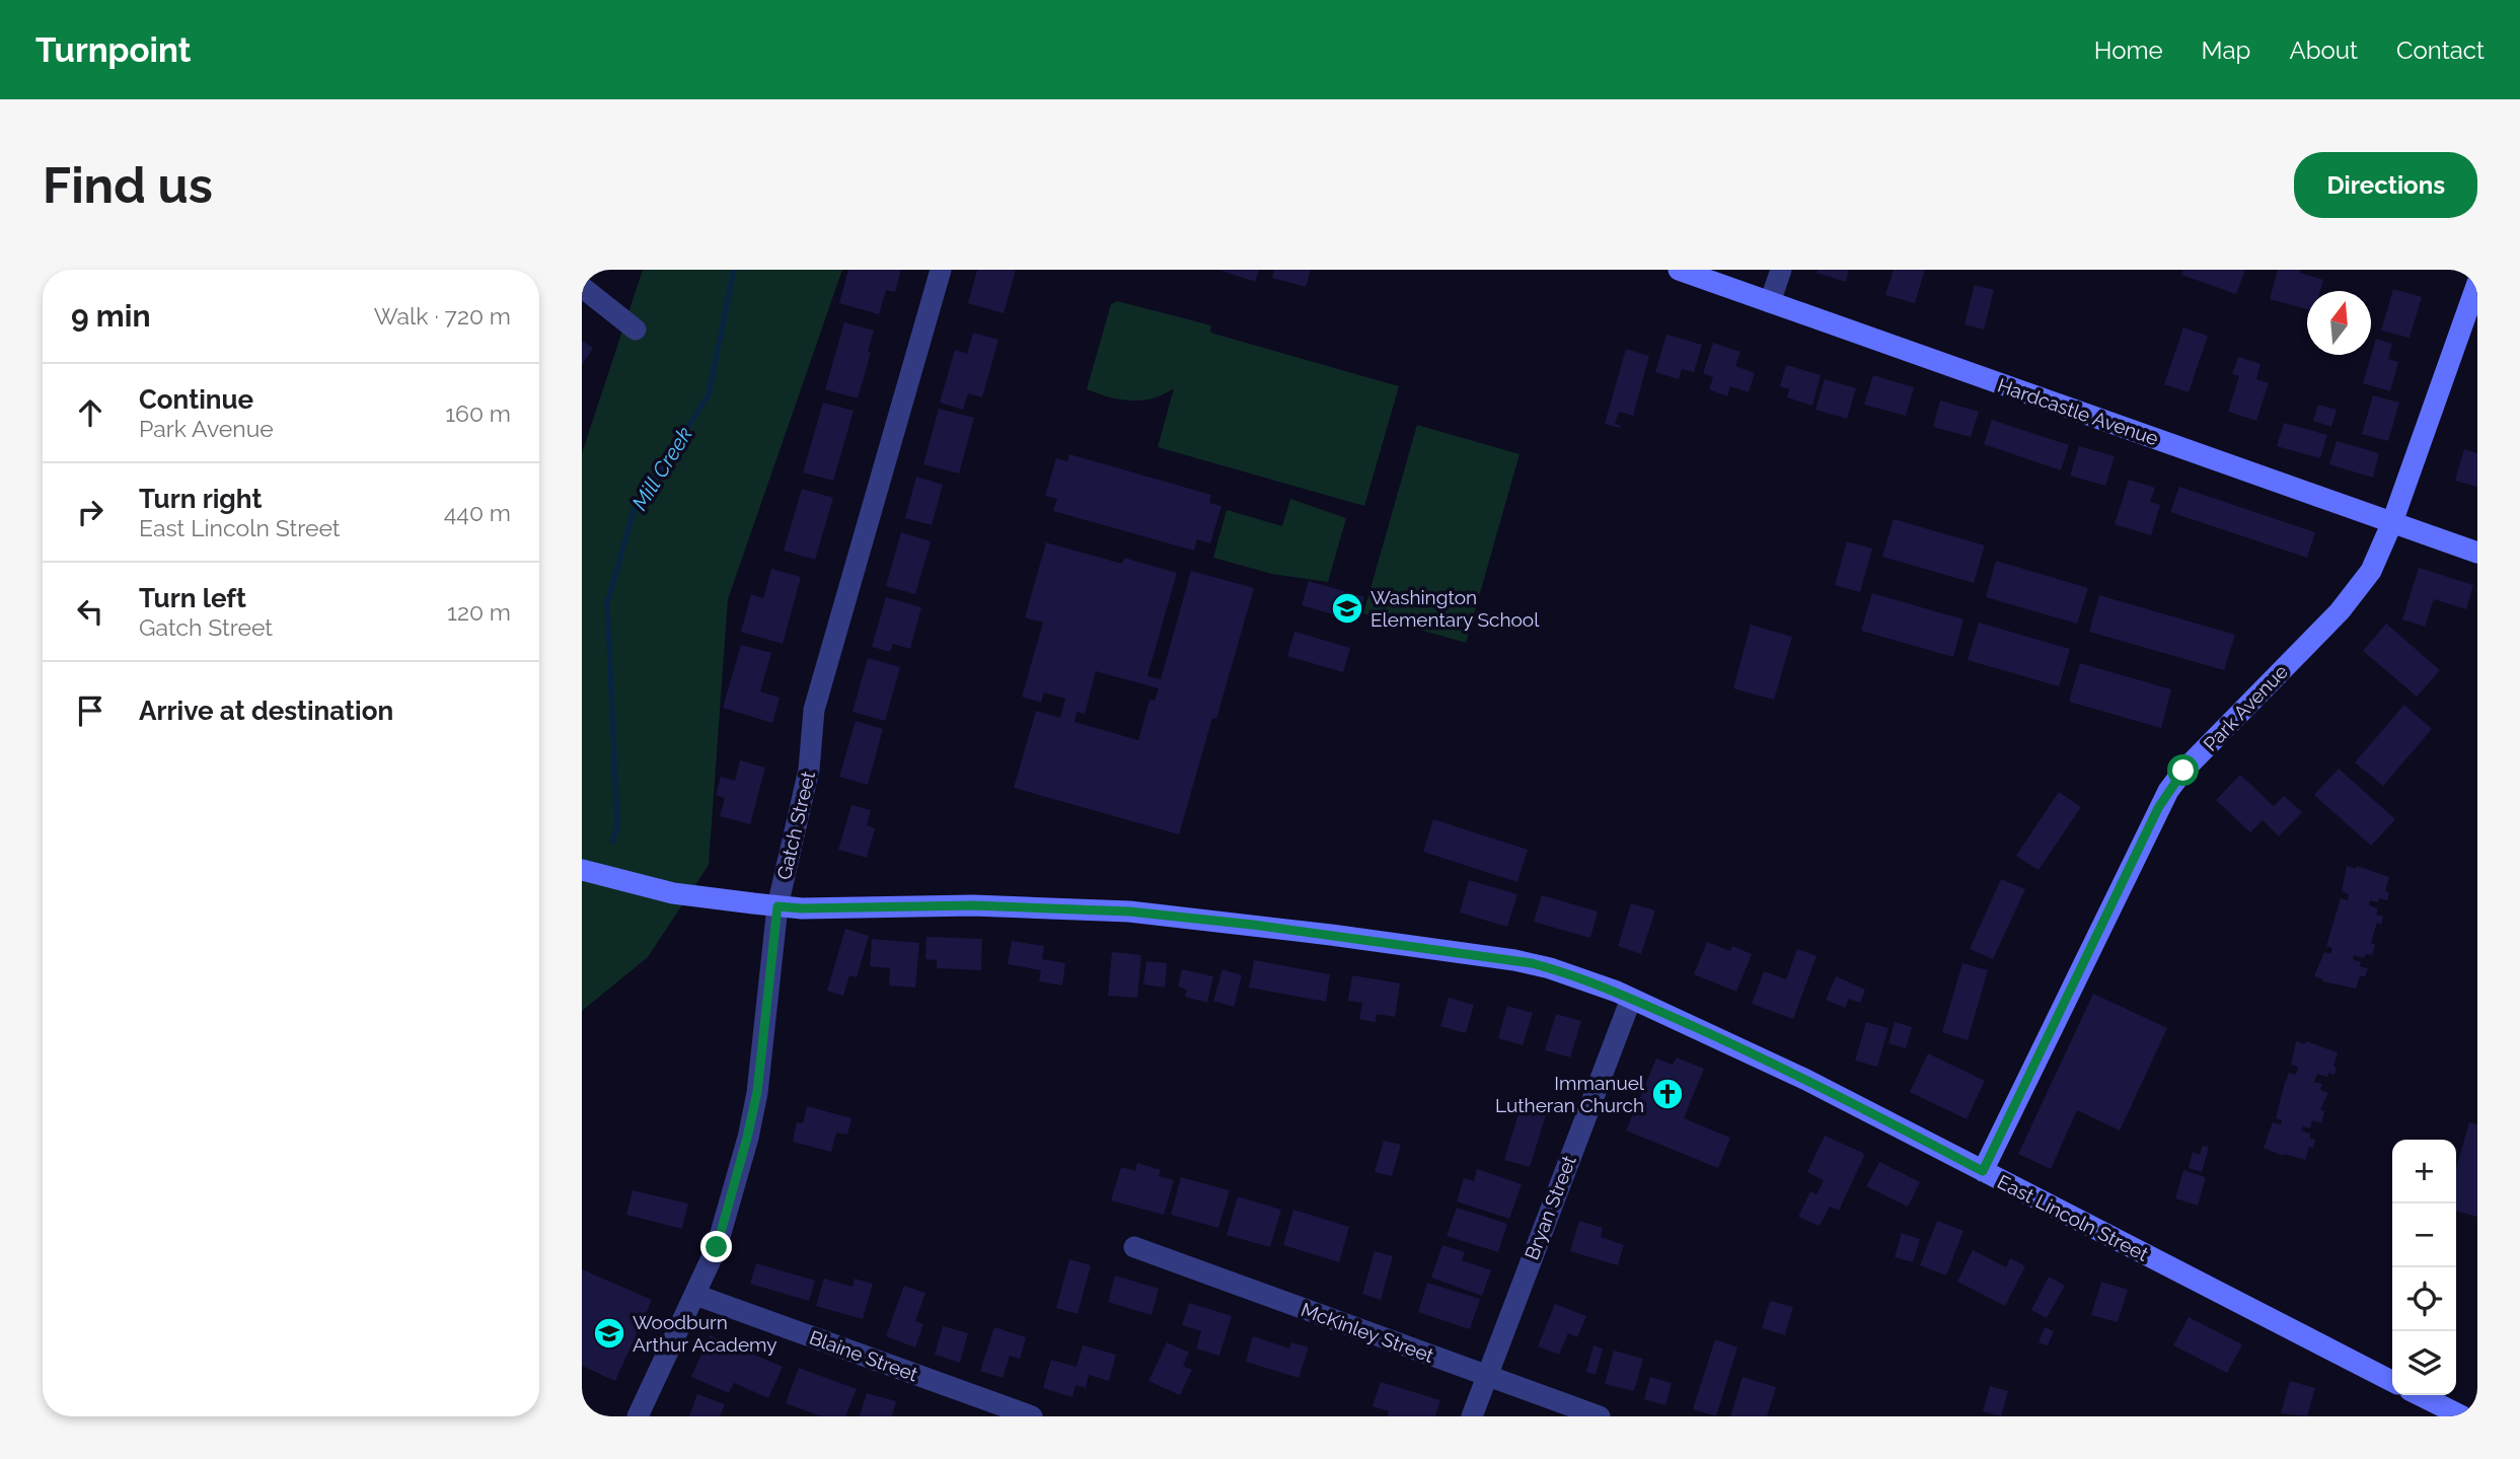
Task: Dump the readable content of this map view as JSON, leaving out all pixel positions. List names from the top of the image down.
{
  "streets": {
    "street": [
      "Hardcastle Avenue",
      "Park Avenue",
      "Gatch Street",
      "Bryan Street",
      "East Lincoln Street",
      "McKinley Street",
      "Blaine Street"
    ]
  },
  "crossings": [
    ["Hardcastle Avenue", "Park Avenue"],
    ["Park Avenue", "East Lincoln Street"],
    ["Gatch Street", "East Lincoln Street"],
    ["Gatch Street", "Blaine Street"],
    ["Bryan Street", "East Lincoln Street"],
    ["Bryan Street", "McKinley Street"]
  ],
  "water": ["Mill Creek"],
  "places": {
    "school or university": ["Washington Elementary School", "Woodburn Arthur Academy"],
    "church": ["Immanuel Lutheran Church"]
  },
  "north": "top",
  "page": {
    "header": "Turnpoint",
    "nav": [
      "Home",
      "Map",
      "About",
      "Contact"
    ],
    "buttons": "Directions",
    "title": "Find us",
    "heading": ["9 min", "Walk · 720 m"],
    "list": [
      ["Continue", "Park Avenue", "160 m"],
      ["Turn right", "East Lincoln Street", "440 m"],
      ["Turn left", "Gatch Street", "120 m"],
      "Arrive at destination"
    ],
    "map_buttons": ["+", "−"]
  }
}
